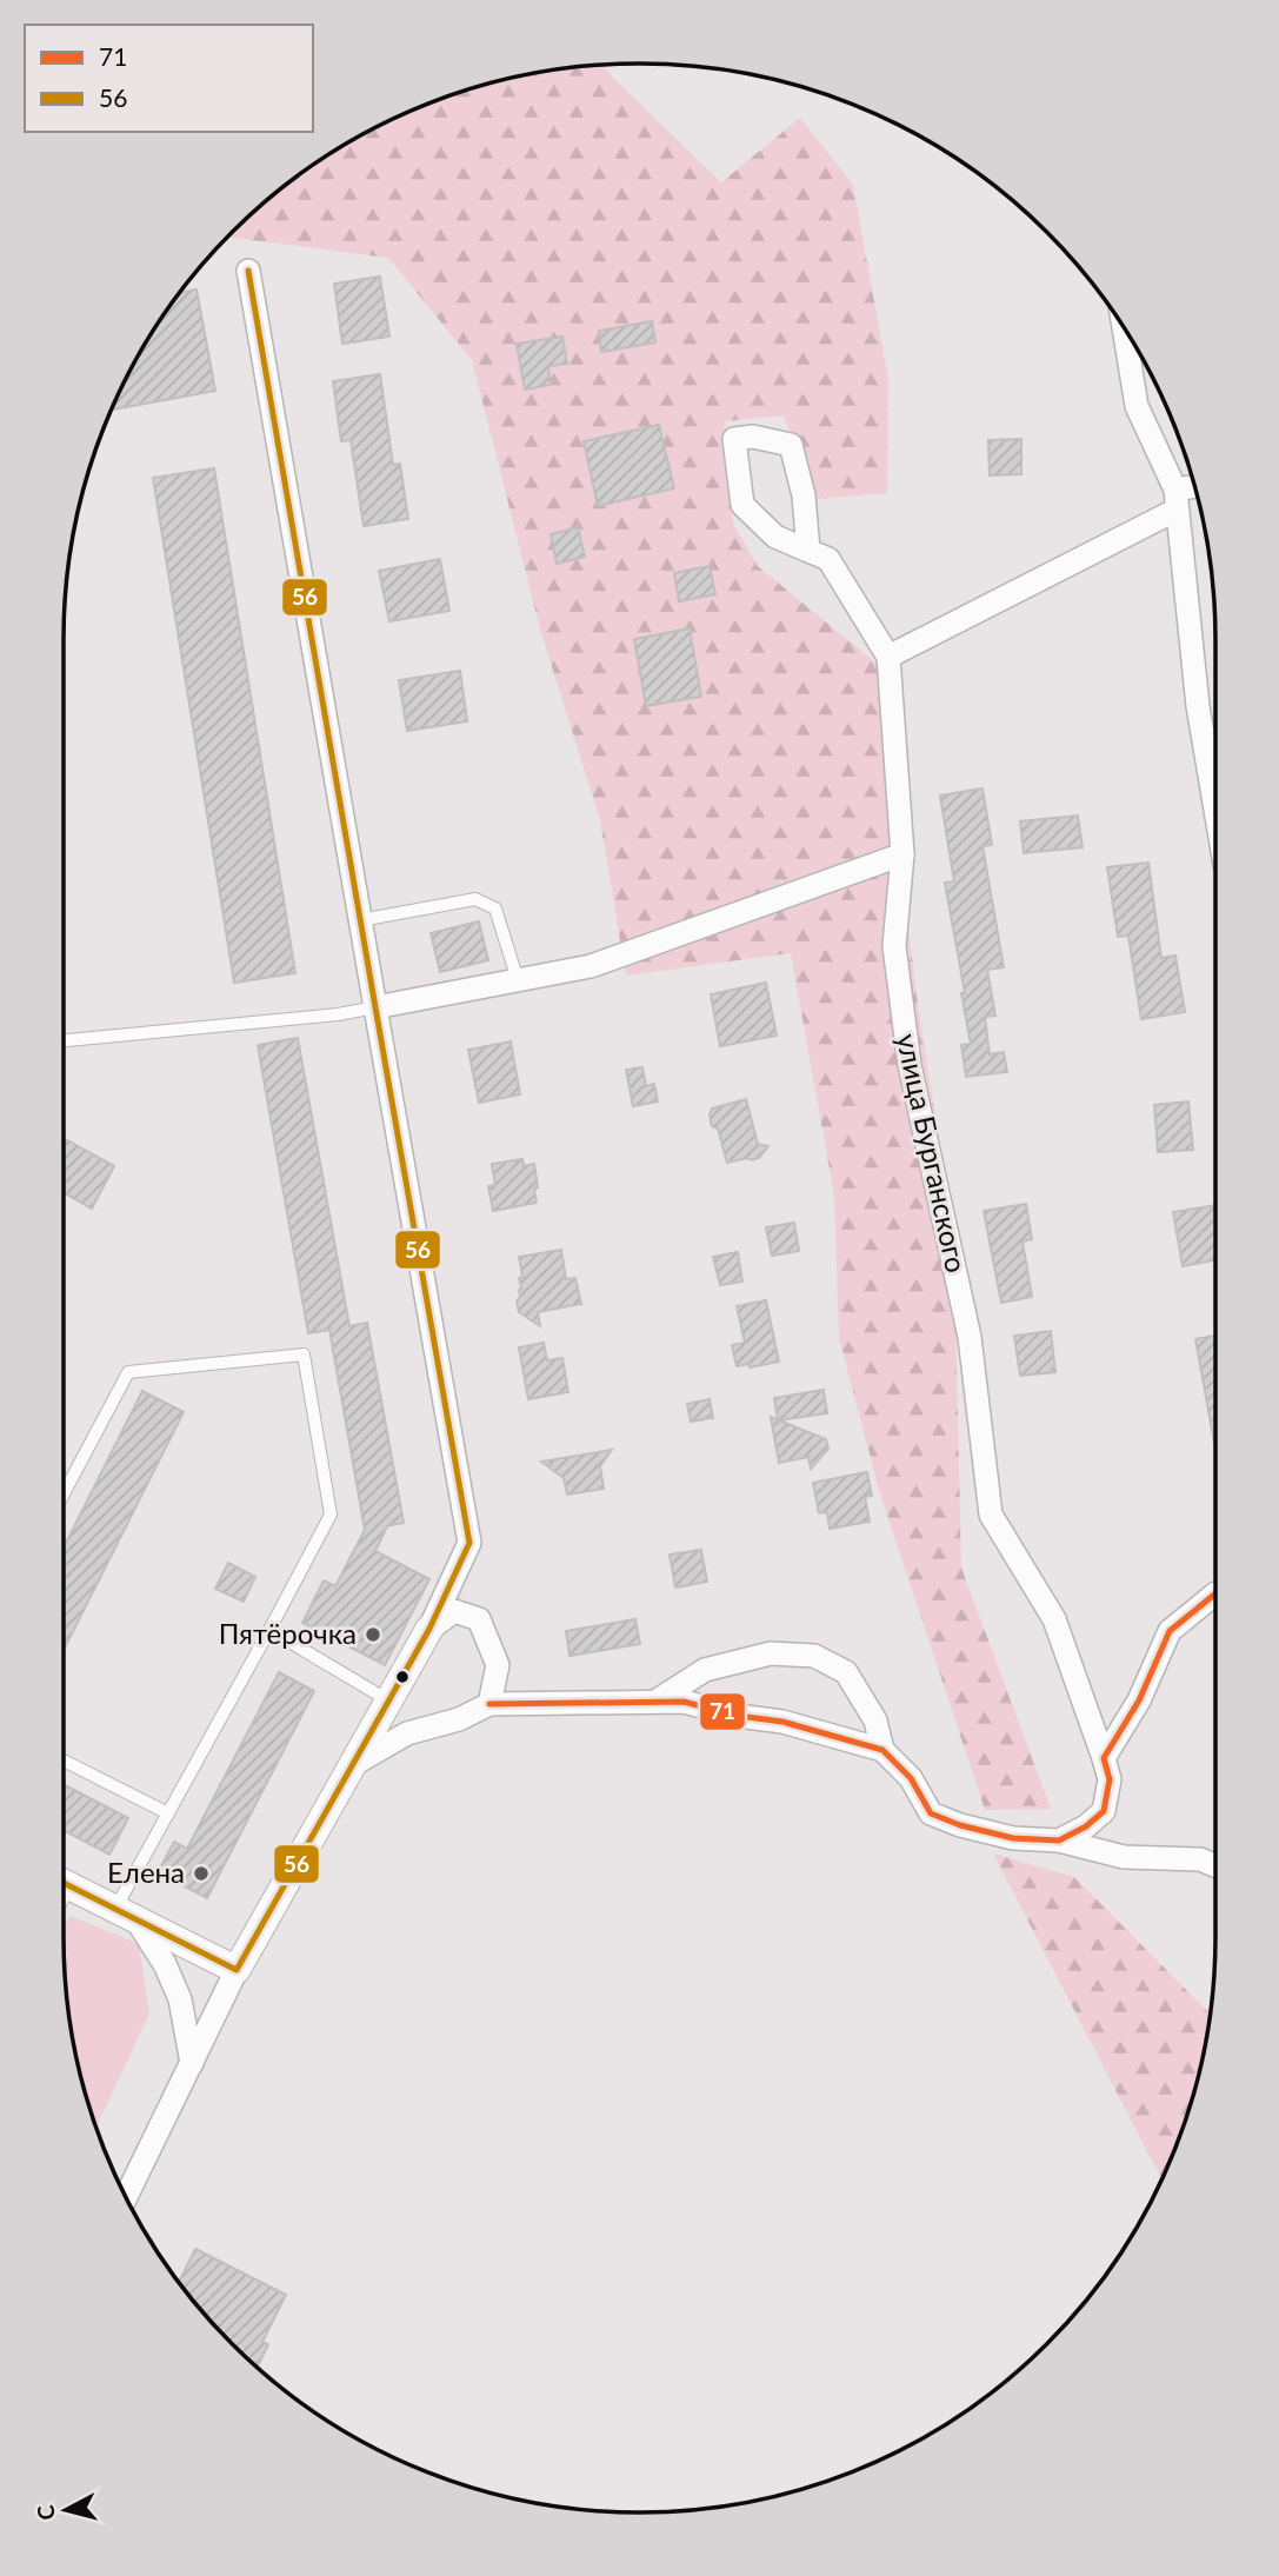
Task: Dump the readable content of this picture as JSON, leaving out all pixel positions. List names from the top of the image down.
{
  "streets": {
    "street": ["улица Бурганского"]
  },
  "places": ["Пятёрочка", "Елена"],
  "lines": ["transit line 56", "transit line 71"],
  "legend": ["71", "56"],
  "north": "left"
}
